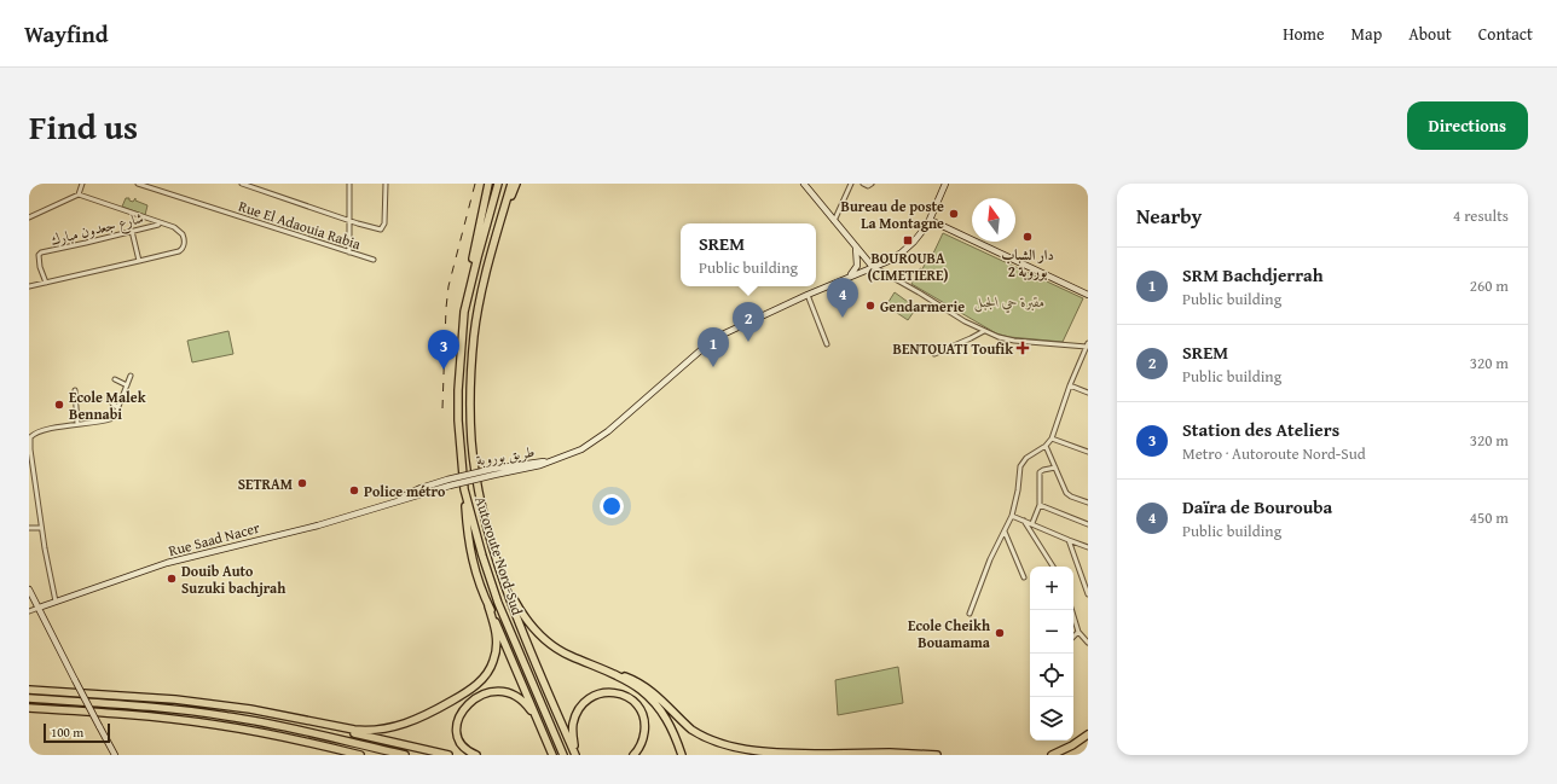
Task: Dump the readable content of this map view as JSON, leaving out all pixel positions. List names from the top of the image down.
{
  "streets": {
    "highway": ["Autoroute Nord-Sud"],
    "main road": ["طريق بوروبة", "Rue Saad Nacer"],
    "street": ["Rue El Adaouia Rabia", "شارع جعدون مبارك"]
  },
  "crossings": [
    ["طريق بوروبة", "Rue Saad Nacer"]
  ],
  "parks": ["مقبرة حي الجبل"],
  "places": {
    "other": [
      "Bureau de poste La Montagne",
      "دار الشباب بوروبة 2",
      "Gendarmerie",
      "Ecole Malek Bennabi",
      "SETRAM",
      "Police métro",
      "Douib Auto Suzuki bachjrah",
      "Ecole Cheikh Bouamama"
    ],
    "transit": ["BOUROUBA (CIMETIERE)"],
    "health": ["BENTOUATI Toufik"]
  },
  "scale_bar": "100 m",
  "north": "top",
  "page": {
    "header": "Wayfind",
    "nav": [
      "Home",
      "Map",
      "About",
      "Contact"
    ],
    "title": "Find us",
    "buttons": "Directions",
    "heading": ["Nearby", "4 results"],
    "popup": ["SREM", "Public building"],
    "list": [
      {
        "mark": "1",
        "name": "SRM Bachdjerrah",
        "note": "Public building",
        "value": "260 m"
      },
      {
        "mark": "2",
        "name": "SREM",
        "note": "Public building",
        "value": "320 m"
      },
      {
        "mark": "3",
        "name": "Station des Ateliers",
        "note": "Metro · Autoroute Nord-Sud",
        "value": "320 m"
      },
      {
        "mark": "4",
        "name": "Daïra de Bourouba",
        "note": "Public building",
        "value": "450 m"
      }
    ],
    "pins": [
      "4",
      "2",
      "1",
      "3"
    ],
    "map_buttons": ["+", "−"],
    "scale": "100 m"
  }
}
